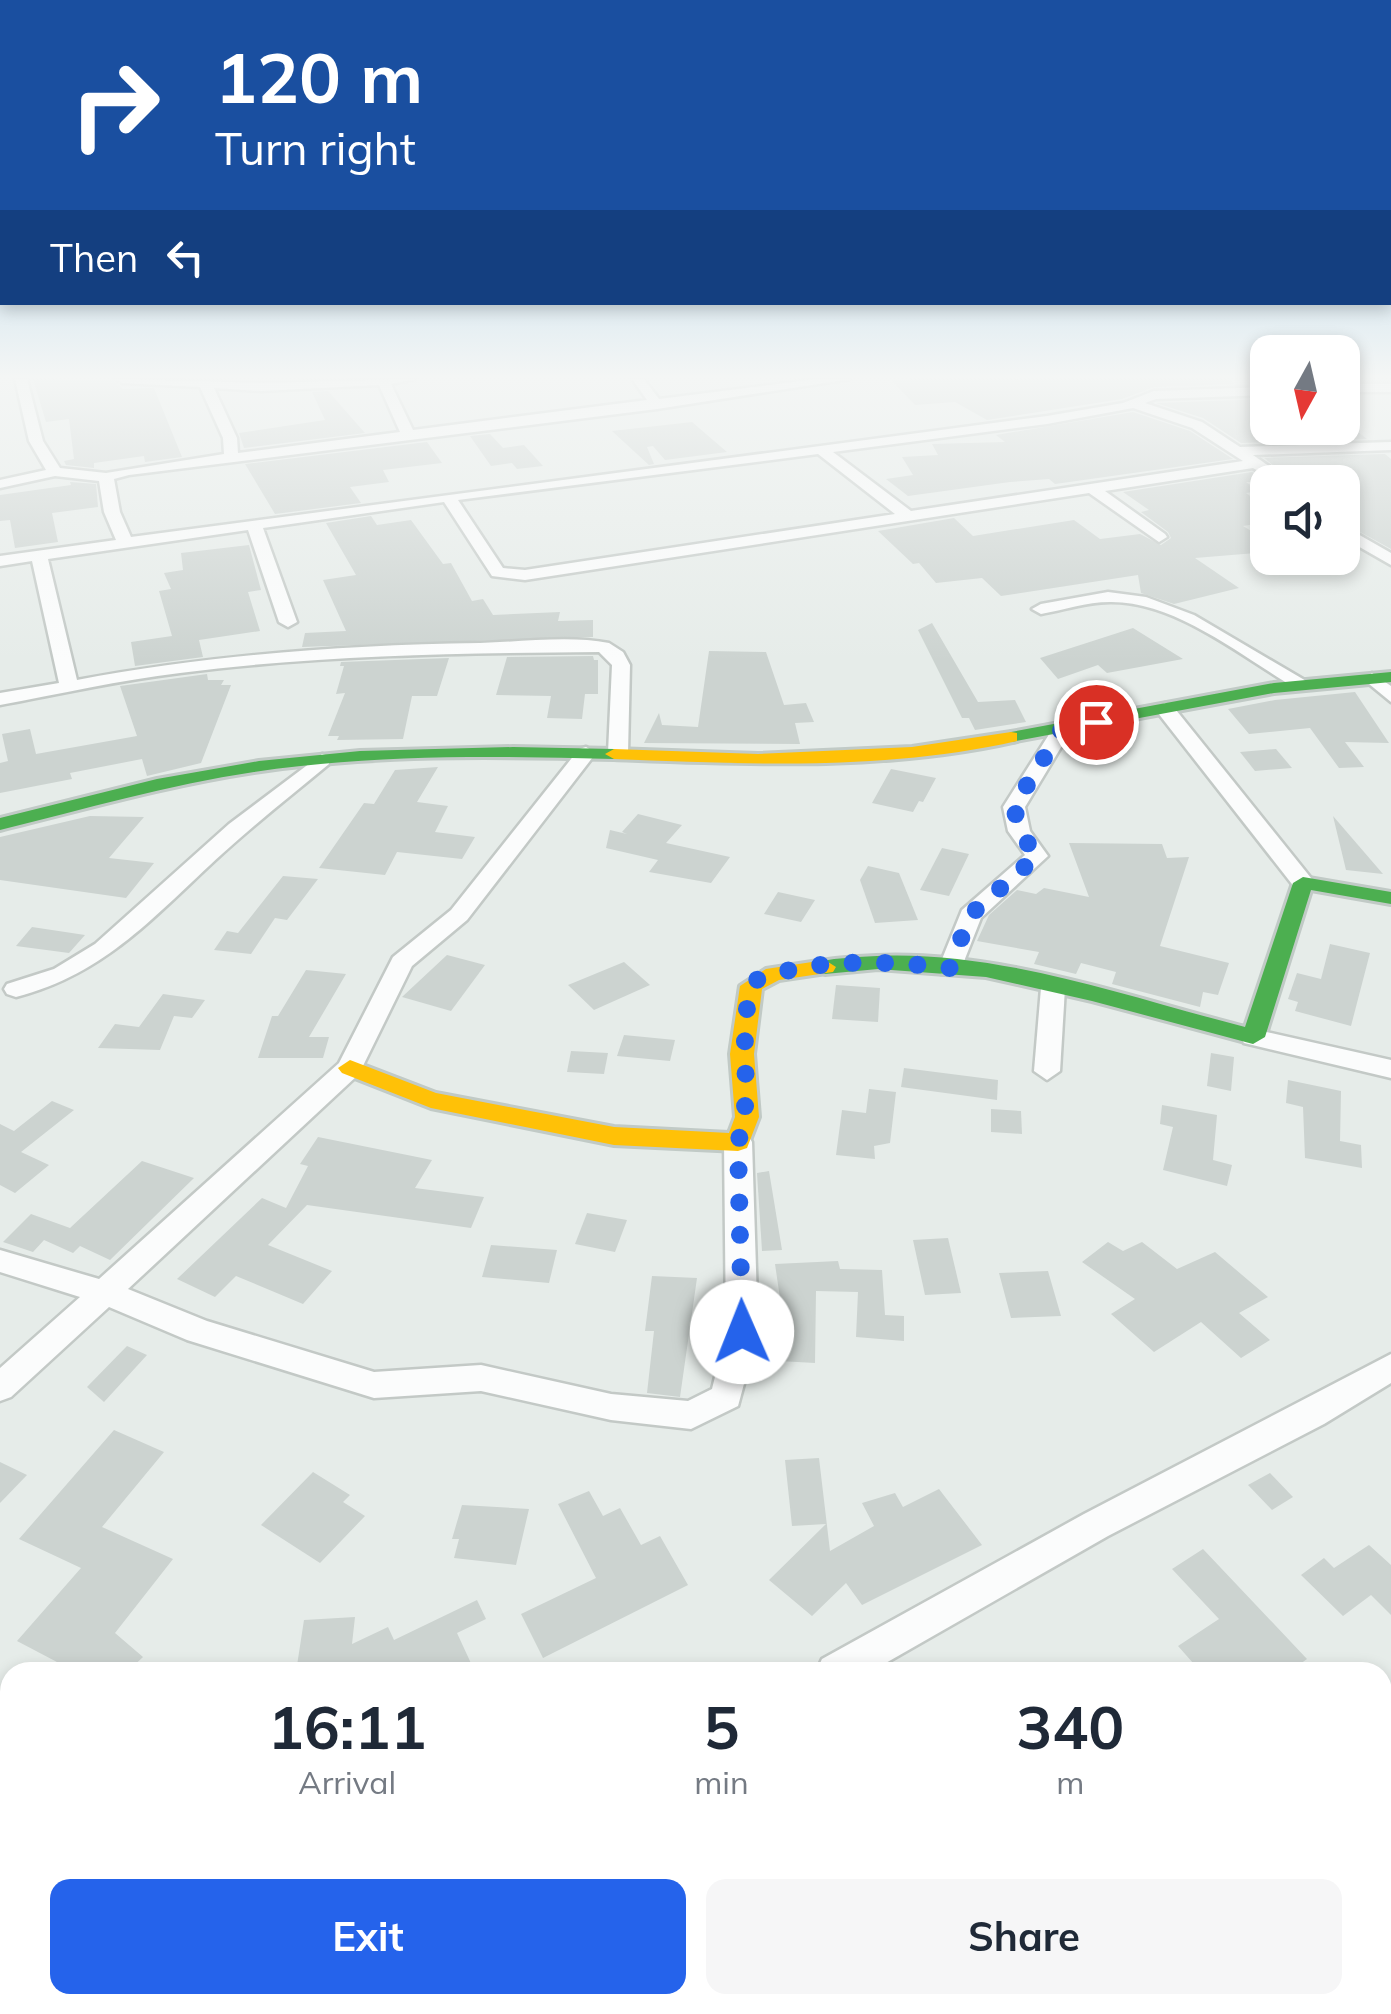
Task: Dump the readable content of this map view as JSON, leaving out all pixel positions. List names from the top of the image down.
{
  "north": "bottom",
  "page": {
    "turn": ["120 m", "Turn right"],
    "then": "Then",
    "eta": [
      "16:11",
      "Arrival",
      "5",
      "min",
      "340",
      "m"
    ],
    "buttons": ["Exit", "Share"]
  }
}
